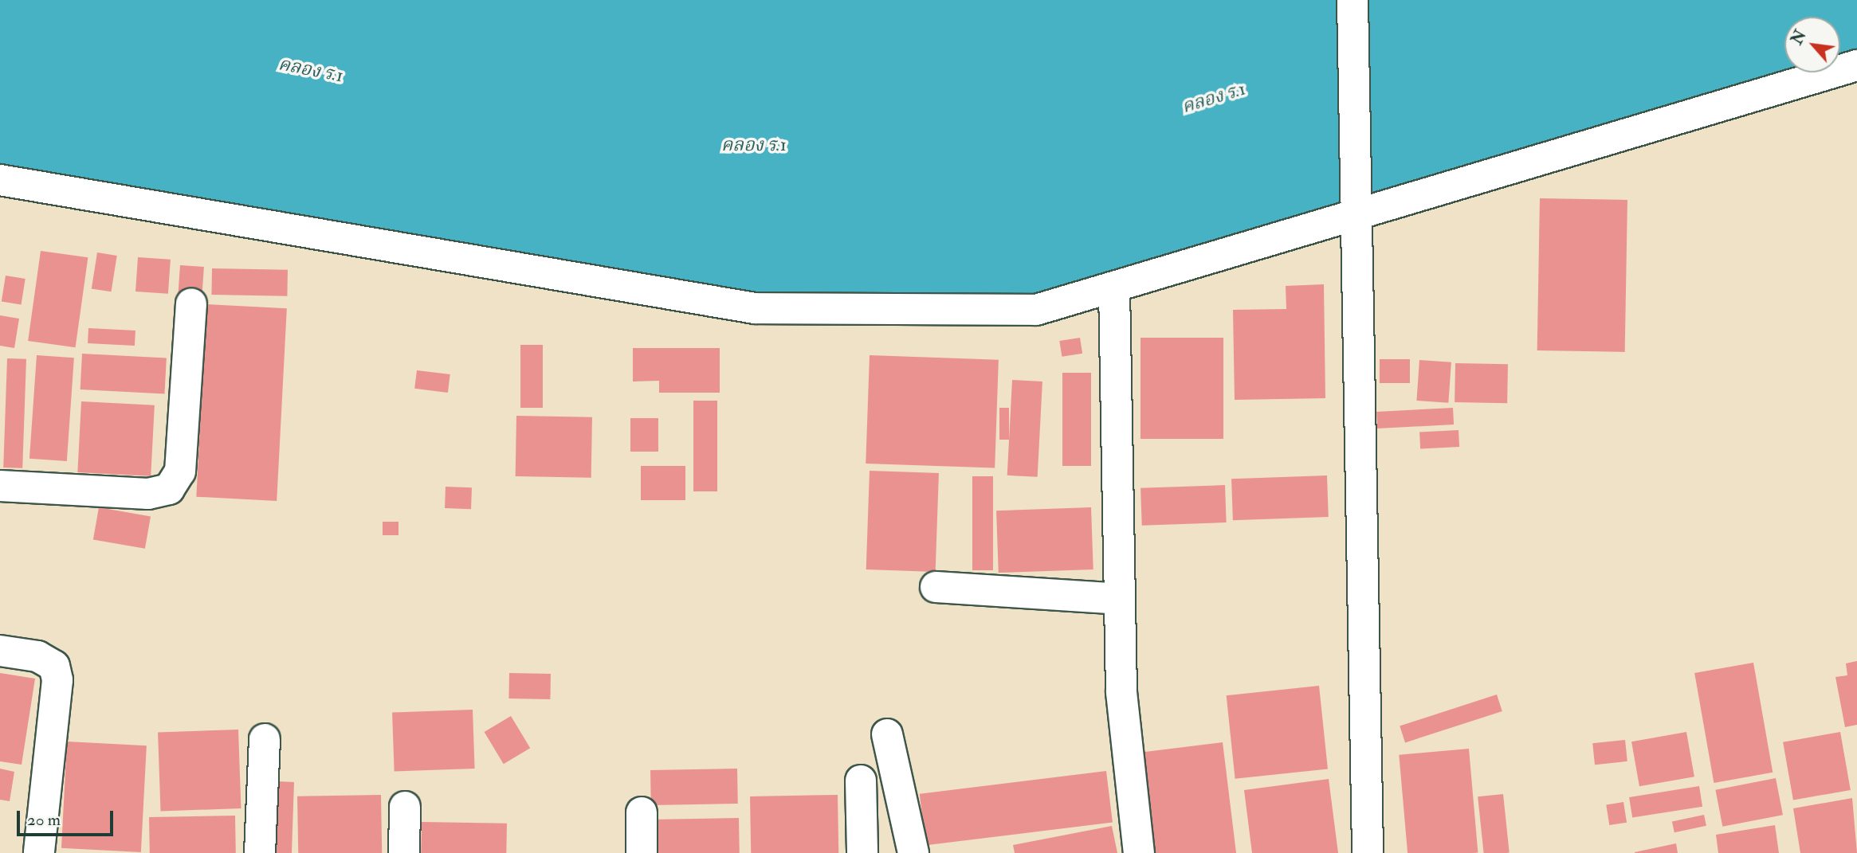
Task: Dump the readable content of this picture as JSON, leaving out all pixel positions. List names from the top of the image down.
{
  "water": ["คลอง ร.1"],
  "scale_bar": "20 m",
  "north": "top left"
}
